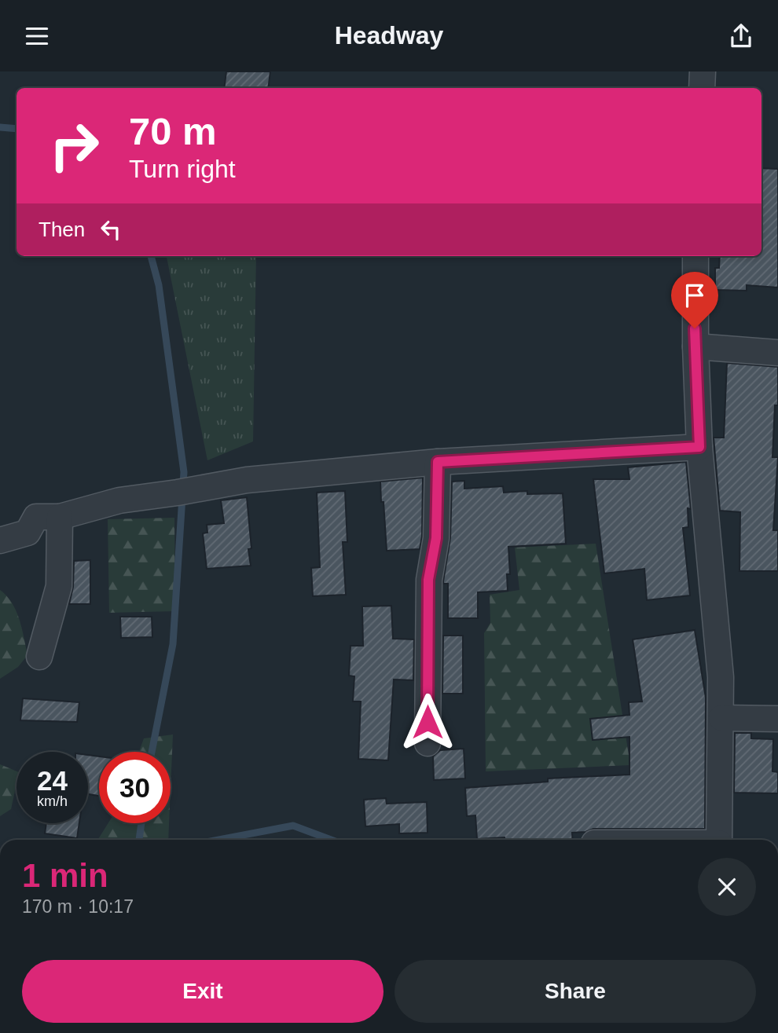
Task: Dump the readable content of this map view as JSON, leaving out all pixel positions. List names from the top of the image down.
{
  "page": {
    "header": "Headway",
    "turn": ["70 m", "Turn right"],
    "then": "Then",
    "speed": "24 km/h",
    "limit": "30",
    "heading": ["1 min", "170 m · 10:17"],
    "buttons": ["Exit", "Share"]
  }
}
